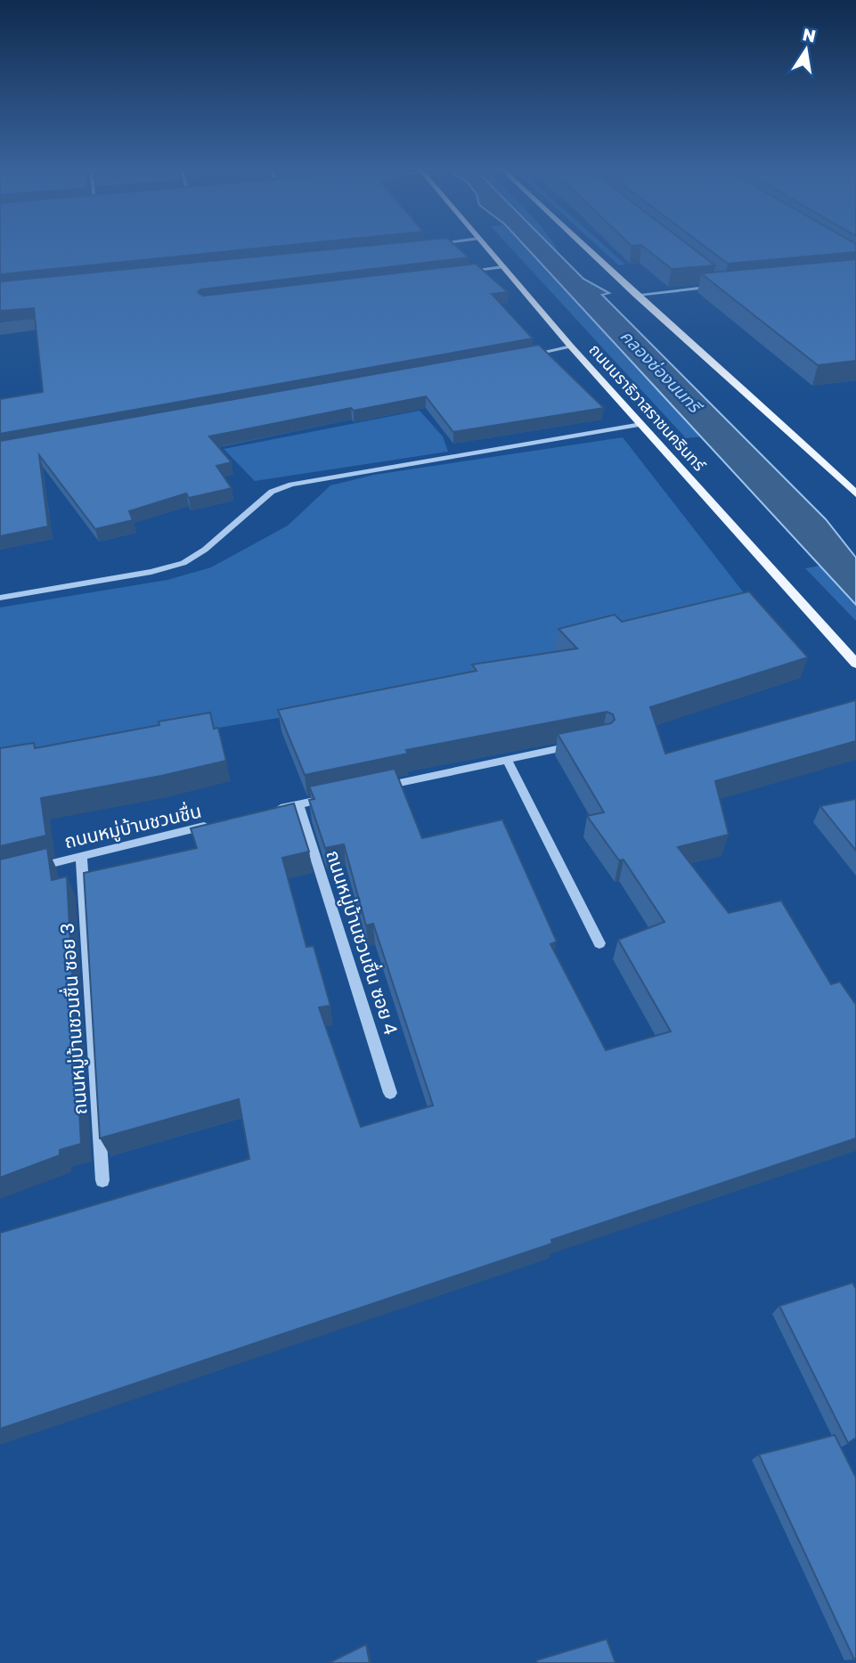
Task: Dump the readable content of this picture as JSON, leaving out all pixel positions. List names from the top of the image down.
{
  "streets": {
    "main road": ["ถนนนราธิวาสราชนครินทร์"],
    "street": ["ถนนหมู่บ้านชวนชื่น", "ถนนหมู่บ้านชวนชื่น ซอย 4", "ถนนหมู่บ้านชวนชื่น ซอย 3"]
  },
  "crossings": [
    ["ถนนหมู่บ้านชวนชื่น", "ถนนหมู่บ้านชวนชื่น ซอย 3"]
  ],
  "water": ["คลองช่องนนทรี"],
  "north": "top"
}
